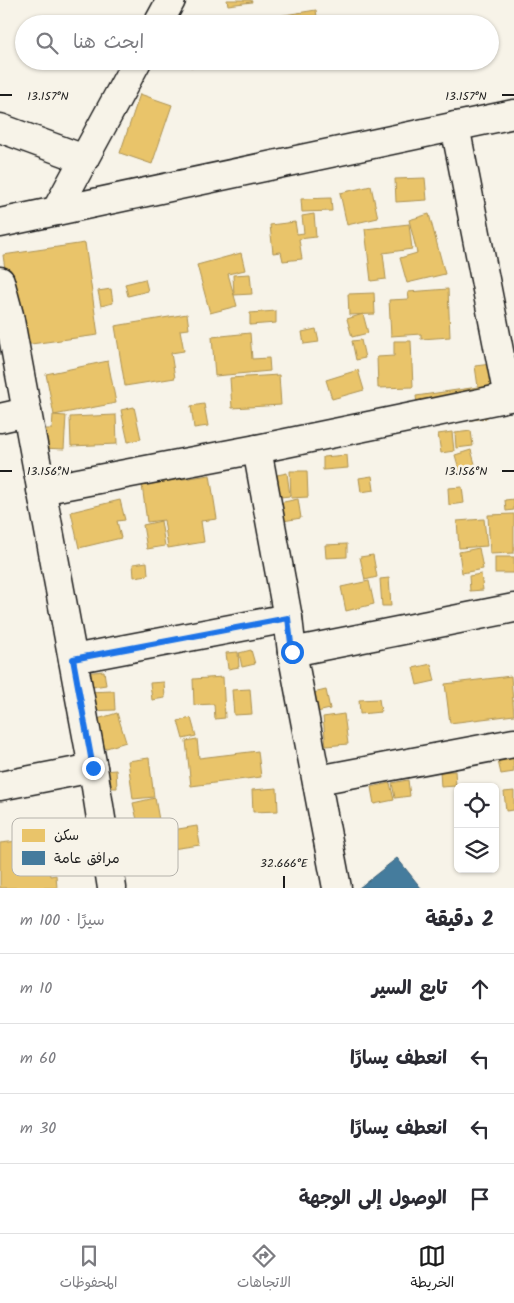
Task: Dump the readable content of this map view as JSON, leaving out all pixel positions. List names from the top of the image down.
{
  "legend": ["سكن", "مرافق عامة"],
  "page": {
    "search": "ابحث هنا",
    "heading": ["2 دقيقة", "سيرًا · 100 m"],
    "list": [
      ["تابع السير", "10 m"],
      ["انعطف يسارًا", "60 m"],
      ["انعطف يسارًا", "30 m"],
      "الوصول إلى الوجهة"
    ],
    "nav": ["الخريطة", "الاتجاهات", "المحفوظات"]
  },
  "coordinates": ["13.157°N", "13.156°N", "32.666°E"]
}
